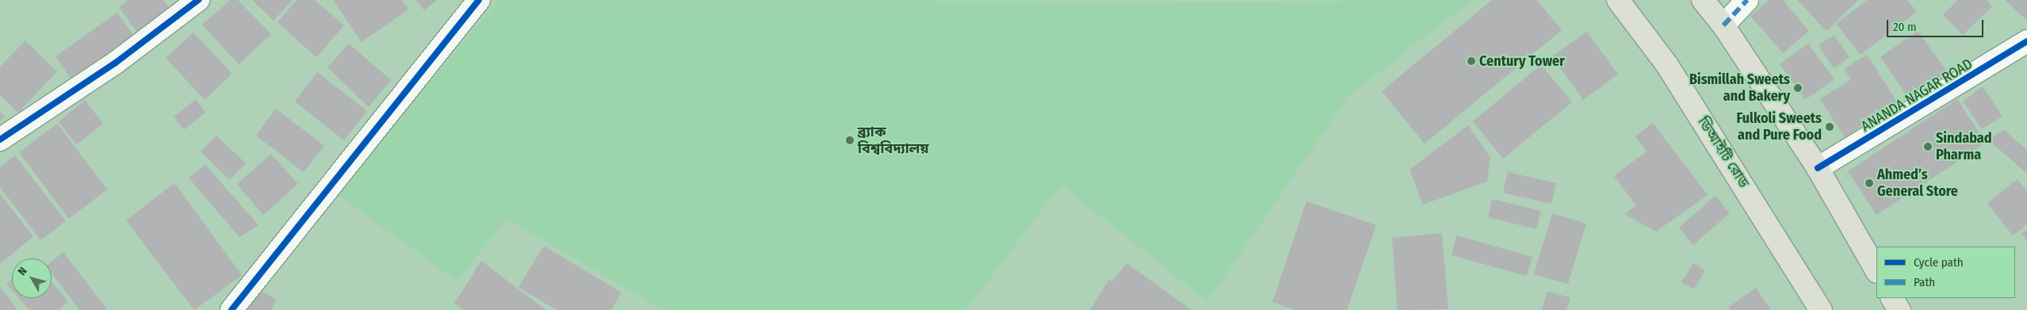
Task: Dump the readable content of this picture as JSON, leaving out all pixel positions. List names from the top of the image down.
{
  "streets": {
    "main road": ["ডিআইটি রোড"],
    "street": ["ANANDA NAGAR ROAD"]
  },
  "places": [
    "Century Tower",
    "Bismillah Sweets and Bakery",
    "Fulkoli Sweets and Pure Food",
    "ব্র্যাক বিশ্ববিদ্যালয়",
    "Sindabad Pharma",
    "Ahmed’s General Store"
  ],
  "legend": ["Cycle path", "Path"],
  "scale_bar": "20 m",
  "north": "top left"
}
